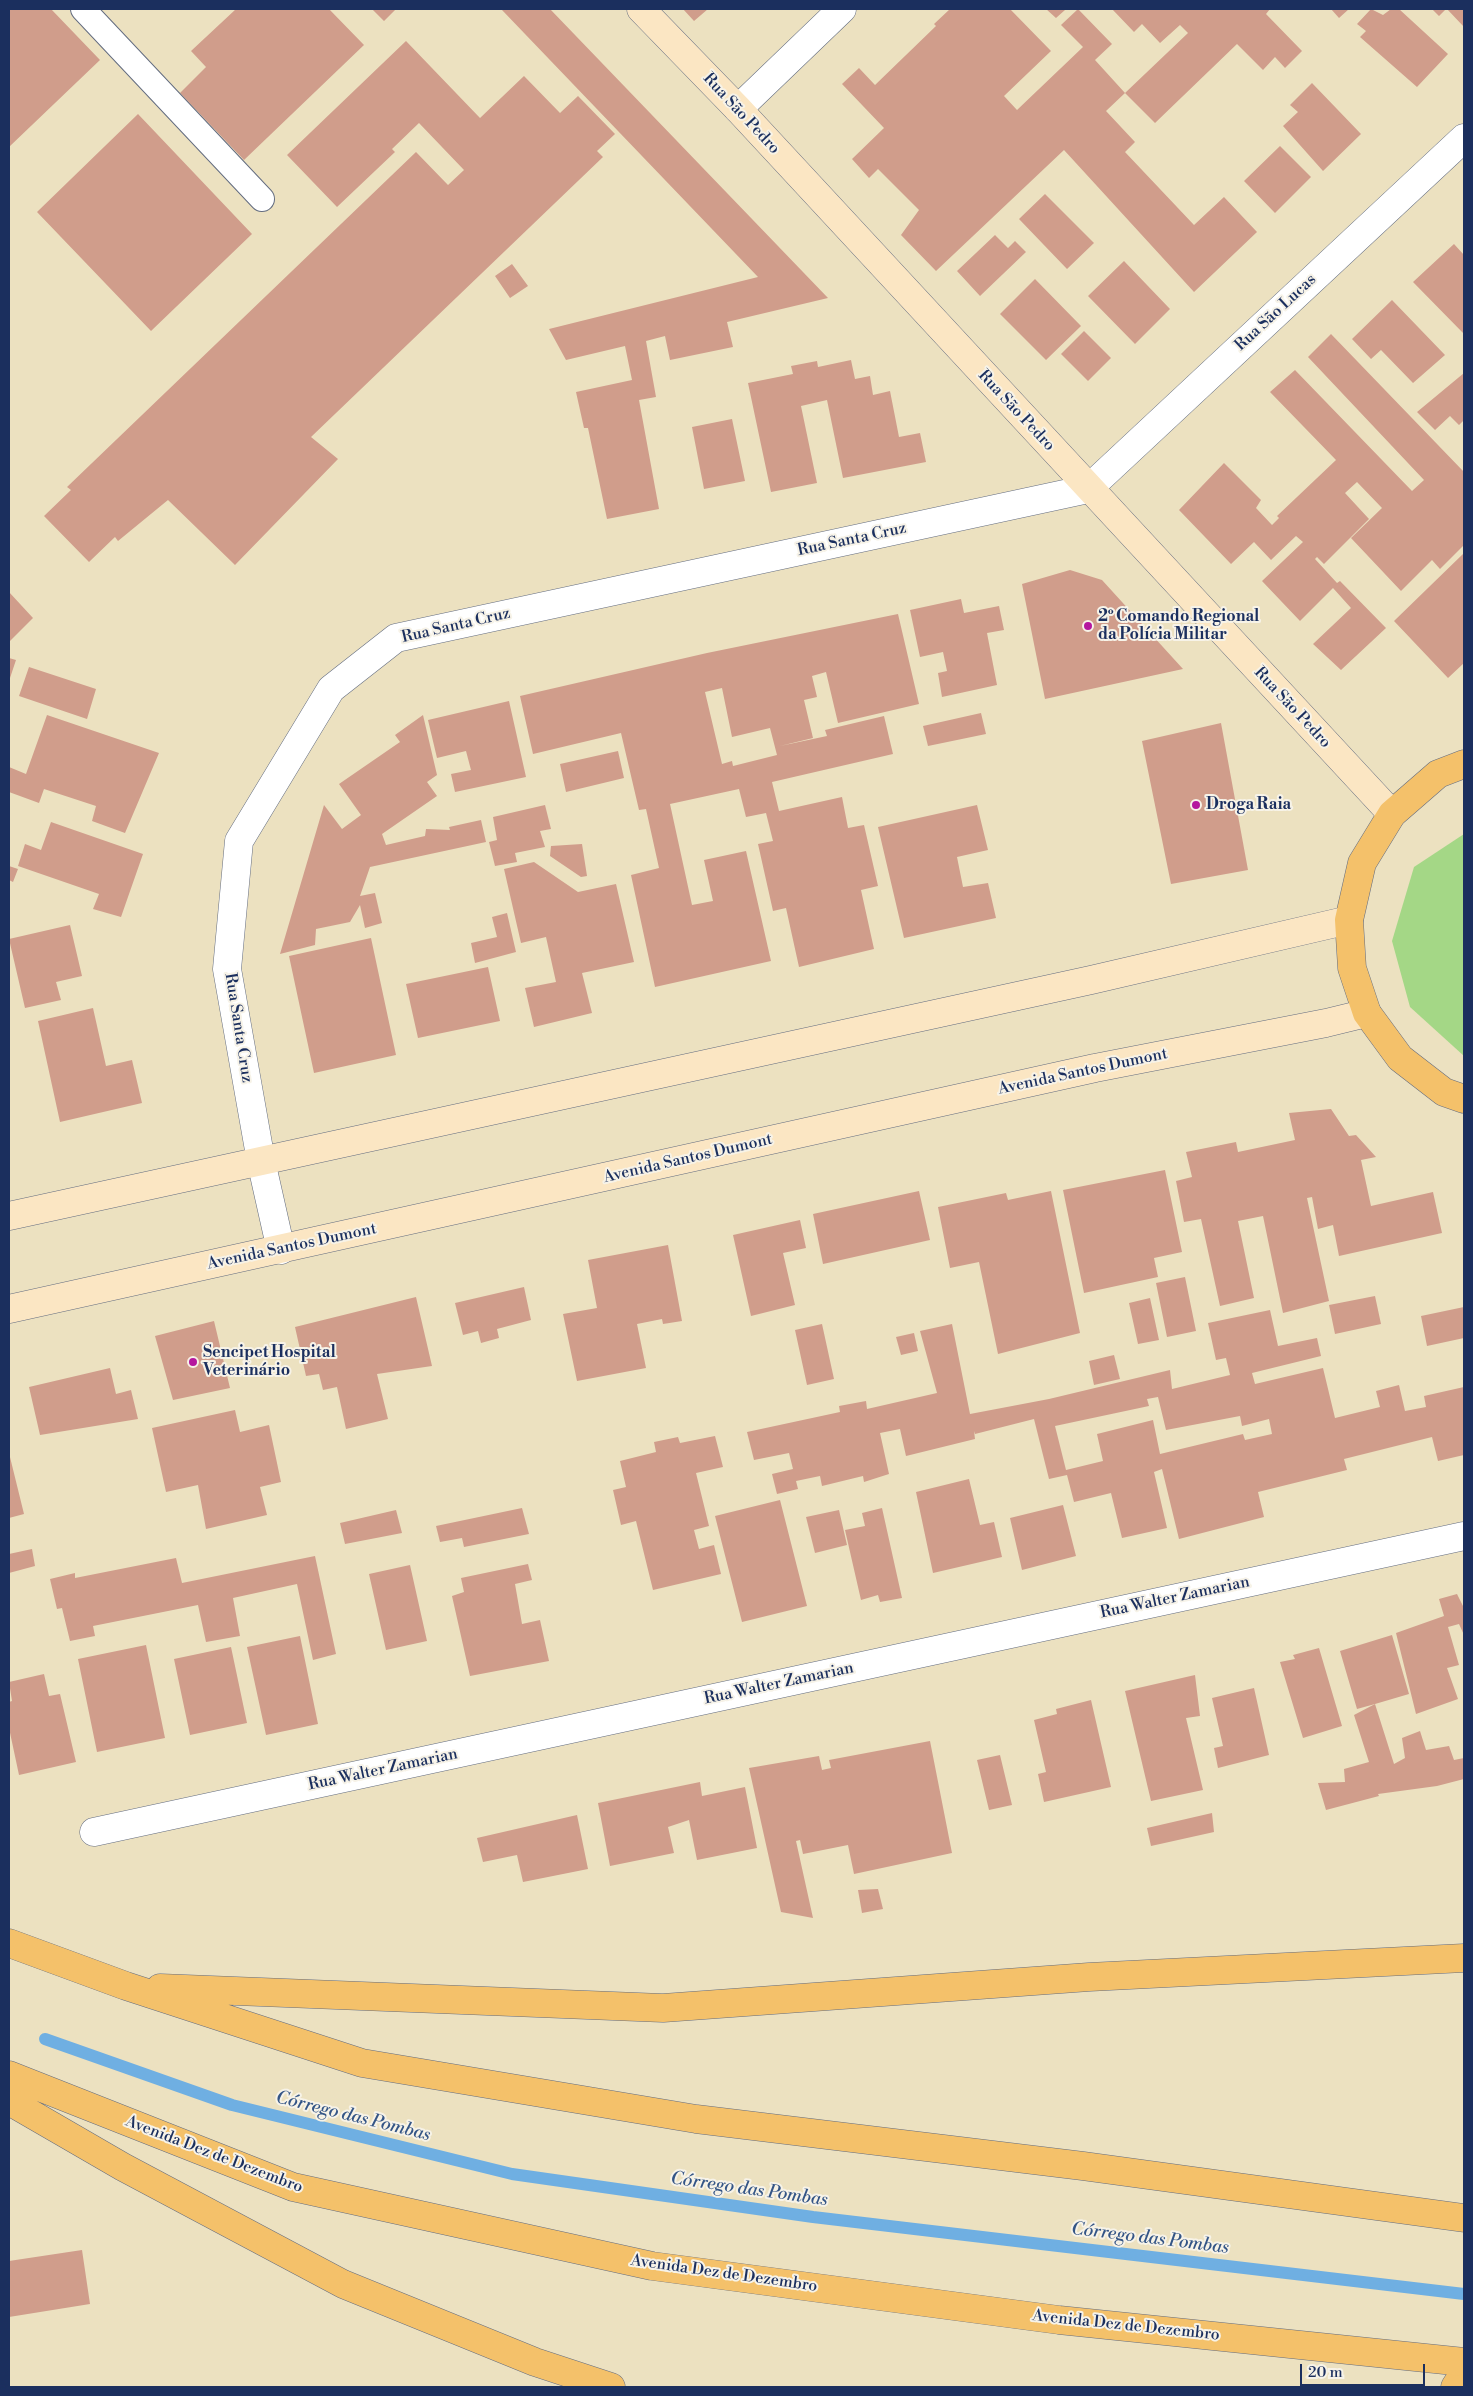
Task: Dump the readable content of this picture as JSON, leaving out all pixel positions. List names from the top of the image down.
{
  "streets": {
    "main road": ["Rua São Pedro", "Avenida Santos Dumont", "Avenida Dez de Dezembro"],
    "street": ["Rua São Lucas", "Rua Santa Cruz", "Rua Walter Zamarian"]
  },
  "crossings": [
    ["Rua São Pedro", "Rua São Lucas"],
    ["Rua São Pedro", "Rua Santa Cruz"],
    ["Rua São Lucas", "Rua Santa Cruz"],
    ["Rua Santa Cruz", "Avenida Santos Dumont"]
  ],
  "water": ["Córrego das Pombas"],
  "places": ["2º Comando Regional da Polícia Militar", "Droga Raia", "Sencipet Hospital Veterinário"],
  "scale_bar": "20 m"
}
